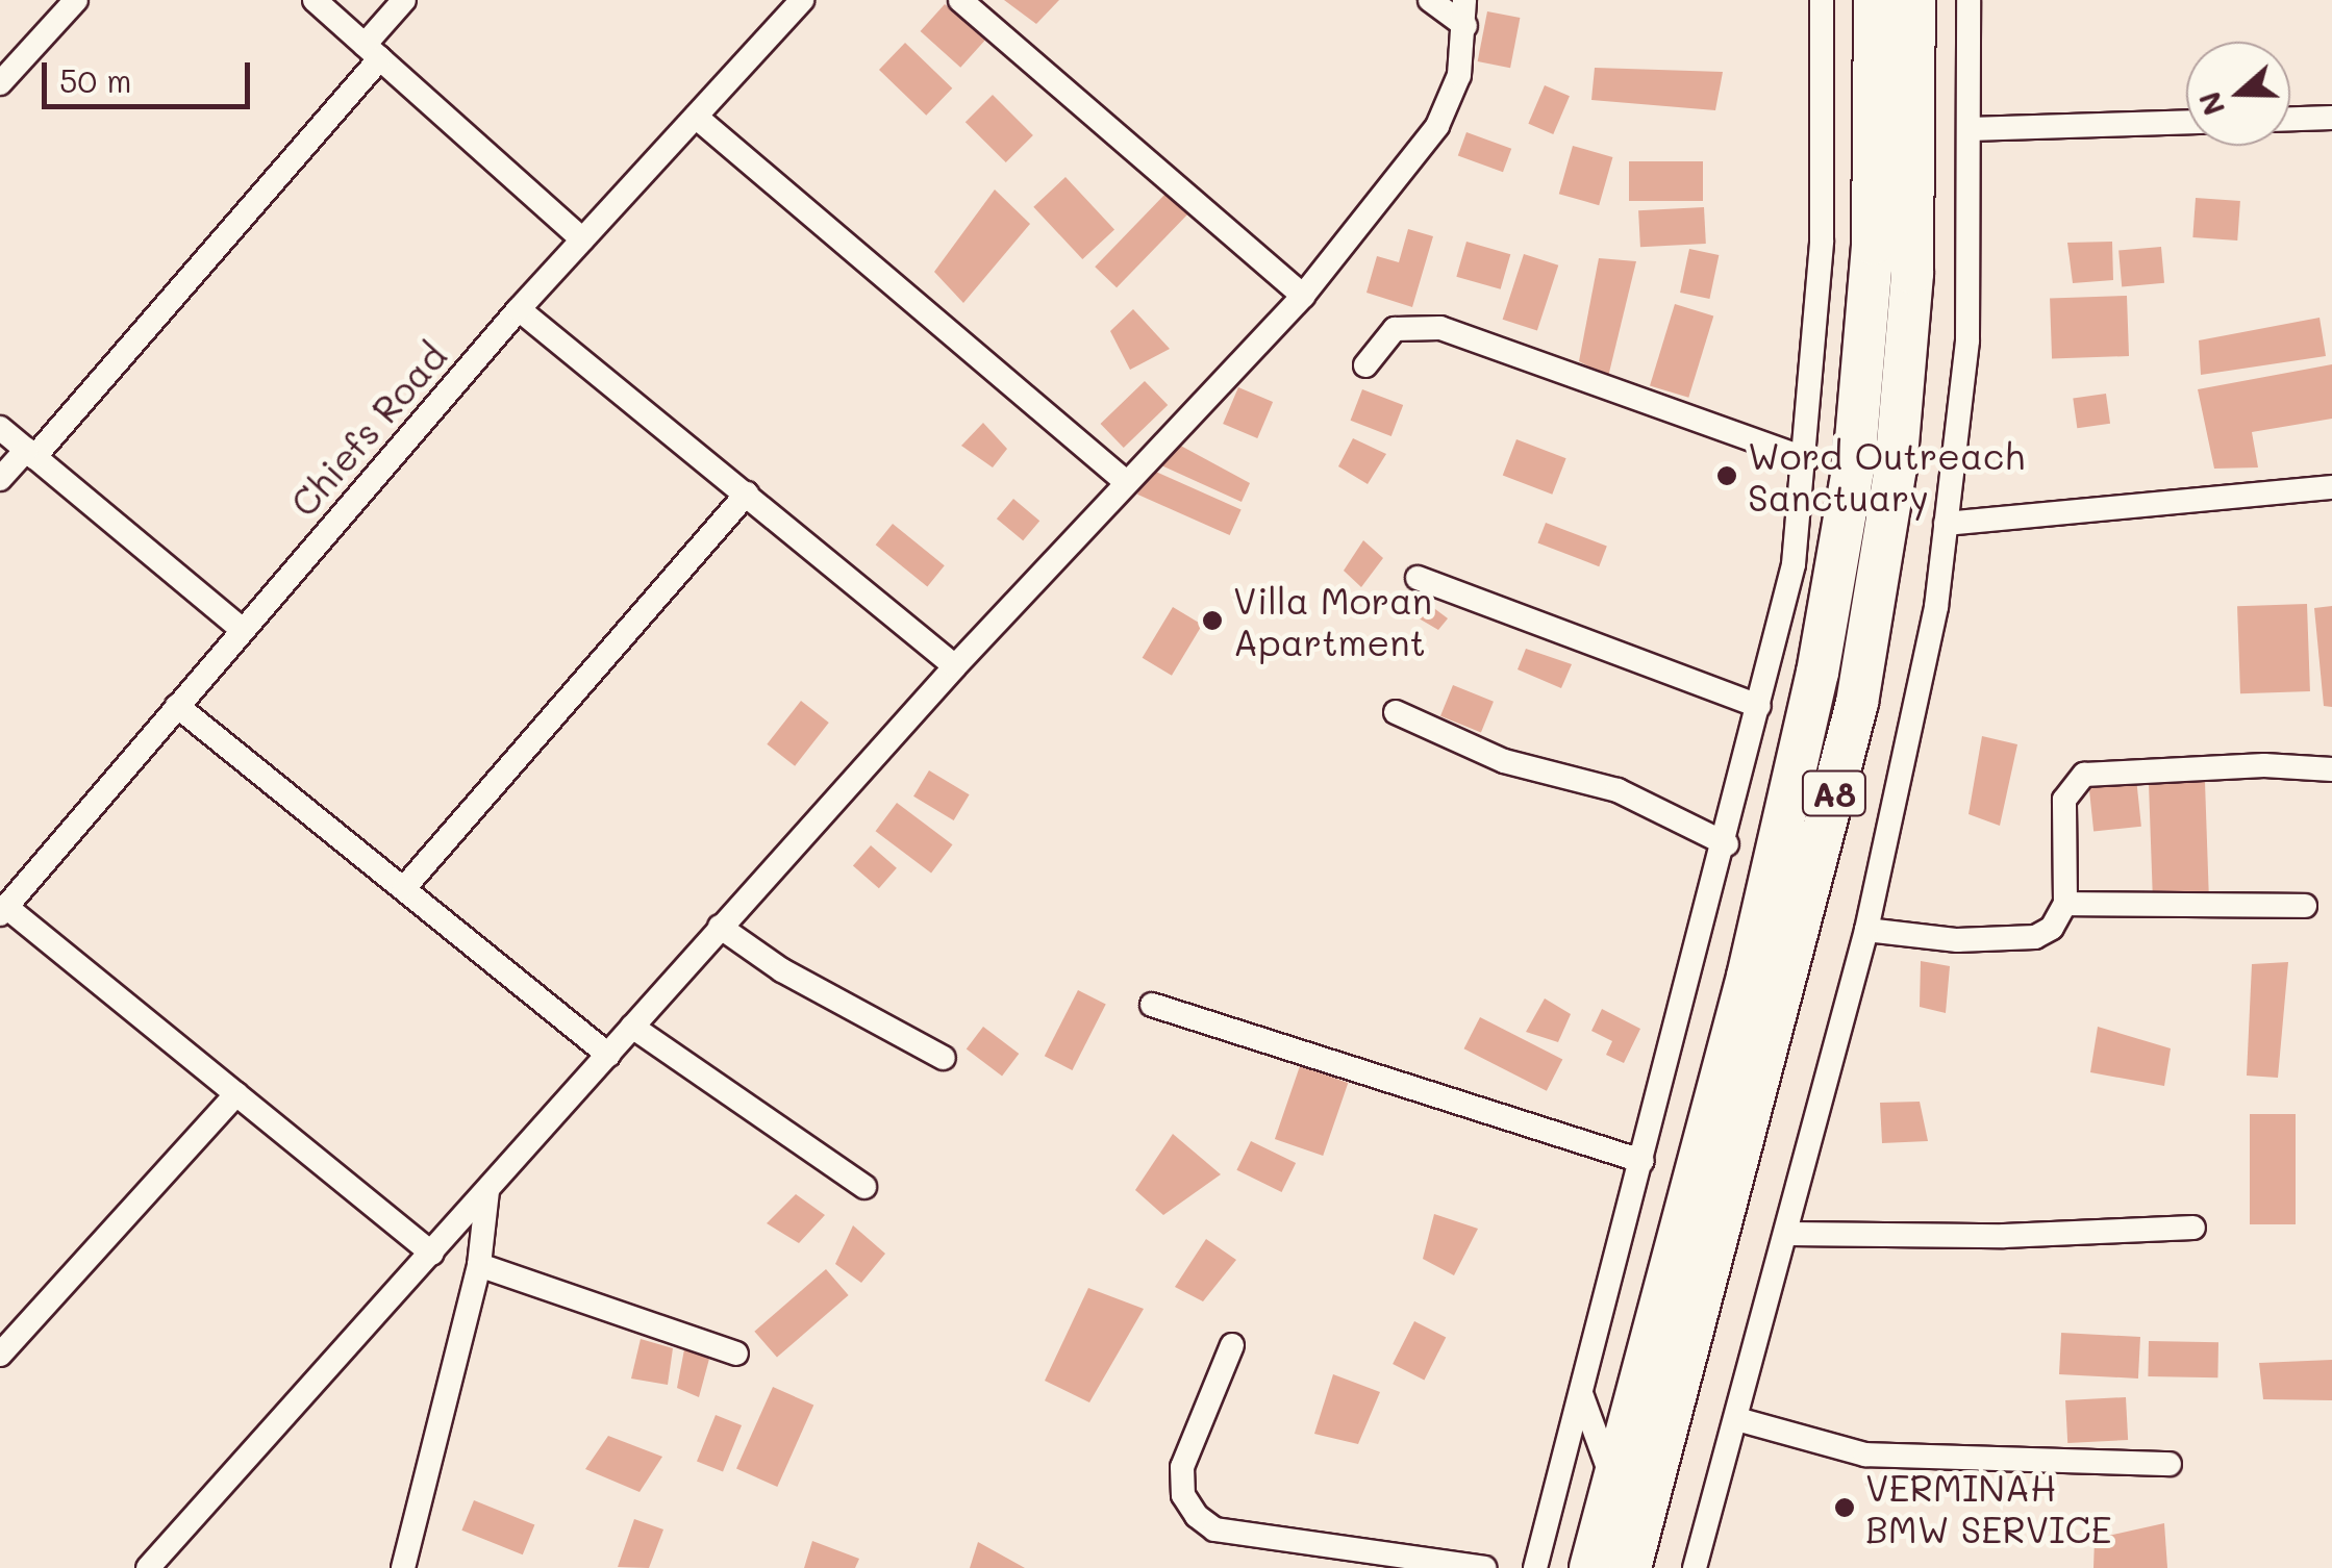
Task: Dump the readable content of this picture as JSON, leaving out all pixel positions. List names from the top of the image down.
{
  "streets": {
    "highway": ["A8"],
    "street": ["Chiefs Road"]
  },
  "places": ["Word Outreach Sanctuary", "Villa Moran Apartment", "VERMINAH BMW SERVICE"],
  "scale_bar": "50 m",
  "north": "left"
}
